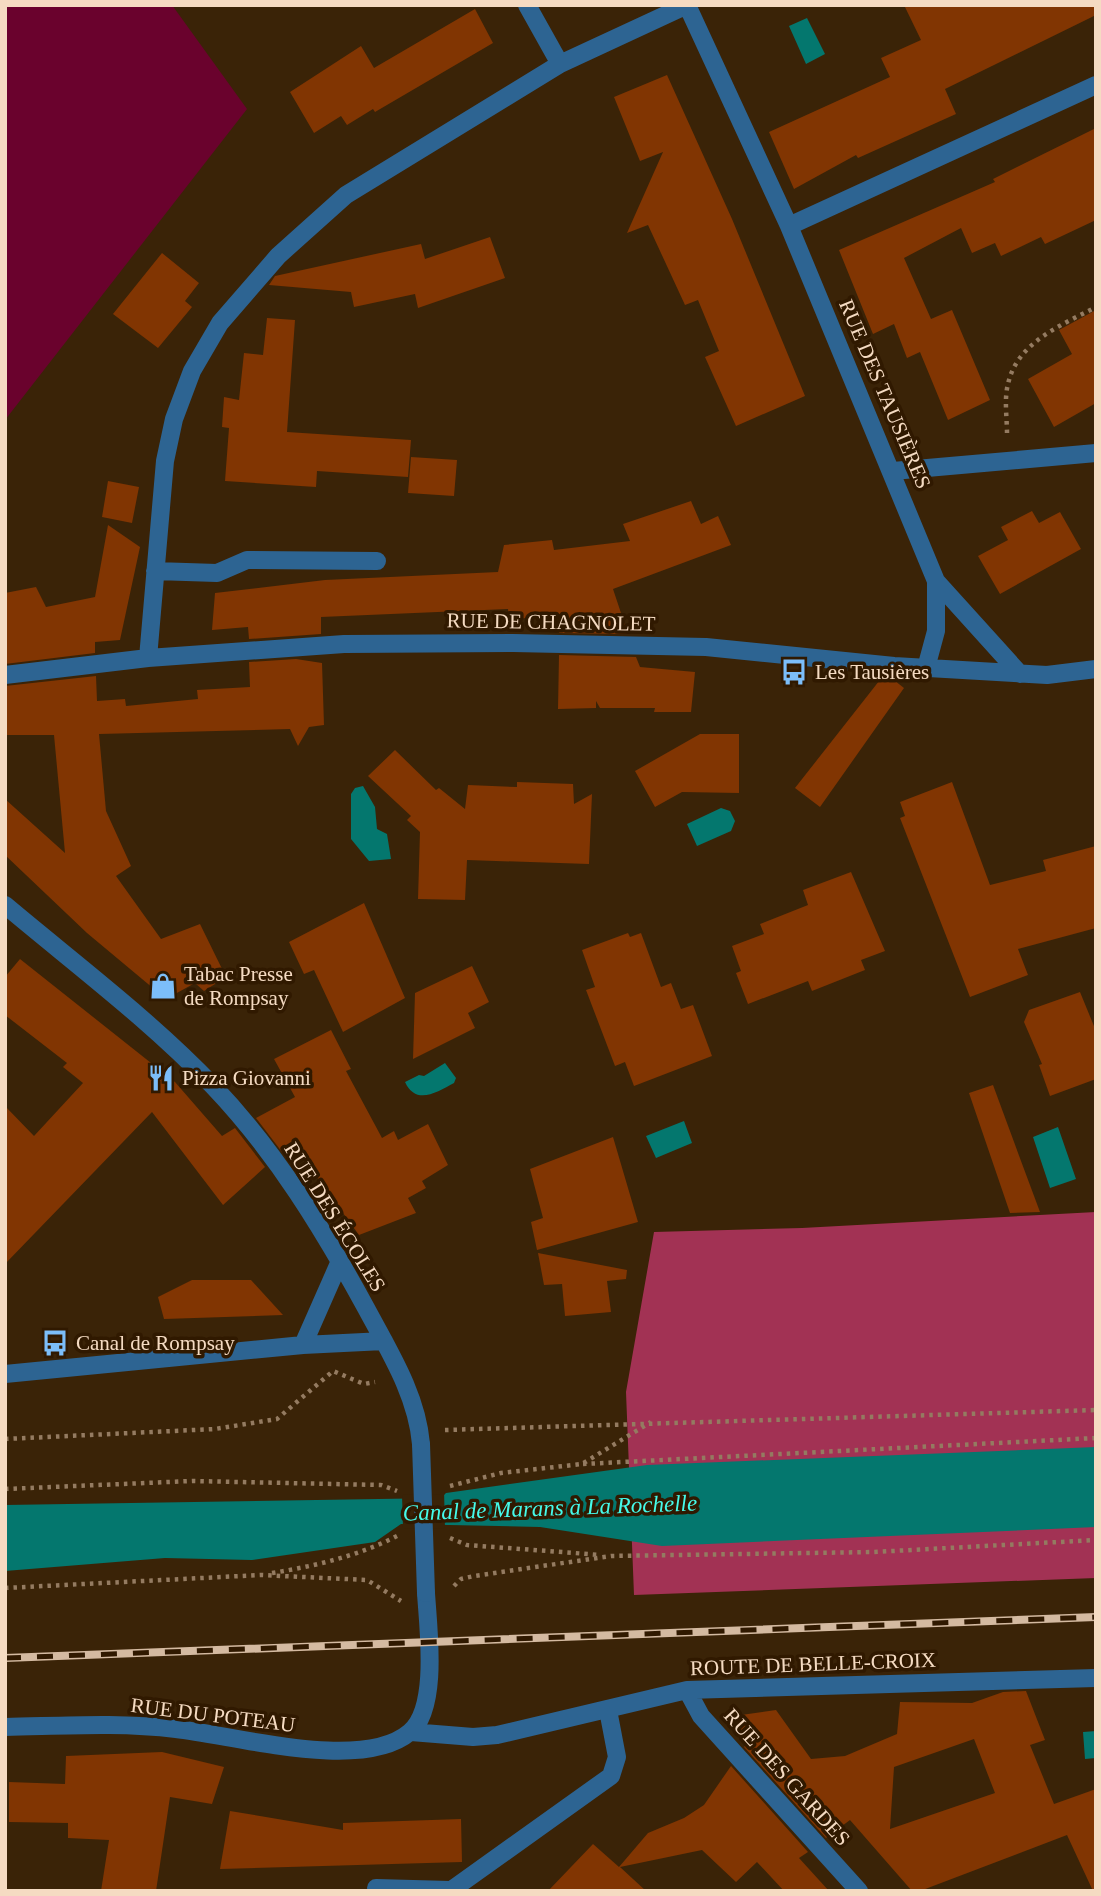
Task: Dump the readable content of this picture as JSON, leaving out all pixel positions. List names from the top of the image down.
{
  "streets": {
    "street": [
      "RUE DES TAUSIÈRES",
      "RUE DE CHAGNOLET",
      "RUE DES ÉCOLES",
      "ROUTE DE BELLE-CROIX",
      "RUE DU POTEAU",
      "RUE DES GARDES"
    ]
  },
  "crossings": [
    ["RUE DES ÉCOLES", "ROUTE DE BELLE-CROIX"],
    ["RUE DES ÉCOLES", "RUE DU POTEAU"],
    ["ROUTE DE BELLE-CROIX", "RUE DU POTEAU"],
    ["ROUTE DE BELLE-CROIX", "RUE DES GARDES"]
  ],
  "water": ["Canal de Marans à La Rochelle"],
  "places": {
    "bus stop": ["Les Tausières", "Canal de Rompsay"],
    "shop": ["Tabac Presse de Rompsay"],
    "restaurant": ["Pizza Giovanni"]
  }
}
